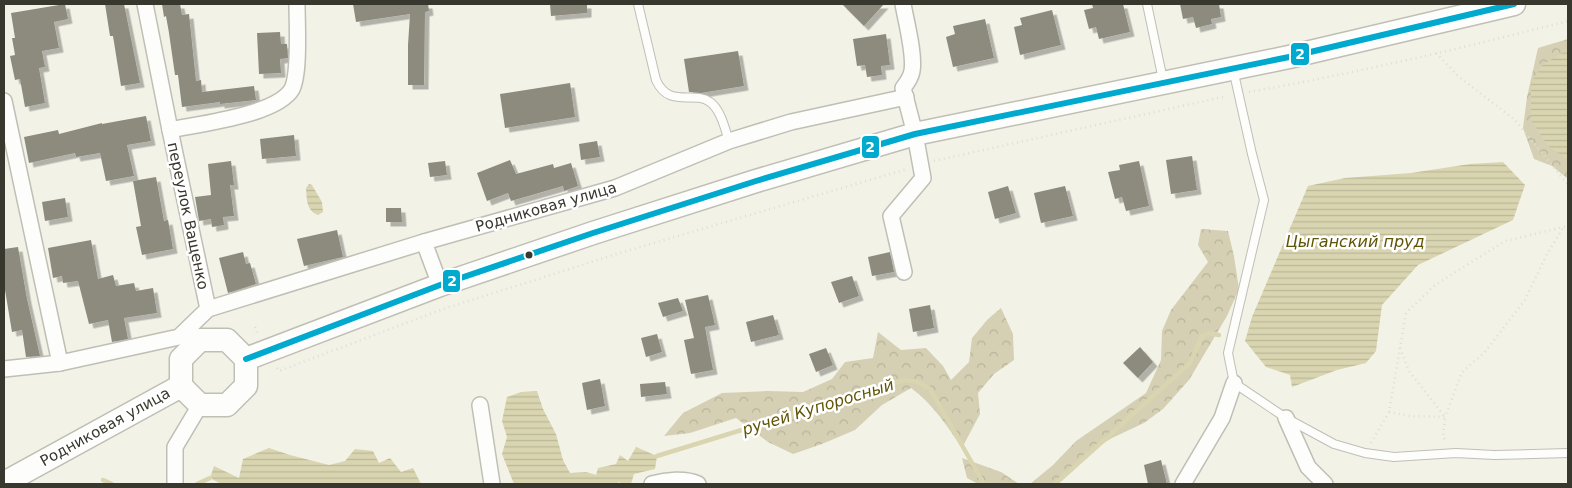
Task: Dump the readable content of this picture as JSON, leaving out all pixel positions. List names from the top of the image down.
{
  "streets": {
    "main road": ["Родниковая улица"],
    "street": ["переулок Ващенко"]
  },
  "crossings": [
    ["Родниковая улица", "переулок Ващенко"]
  ],
  "water": ["Цыганский пруд", "ручей Купоросный"],
  "lines": ["transit line 2"]
}
